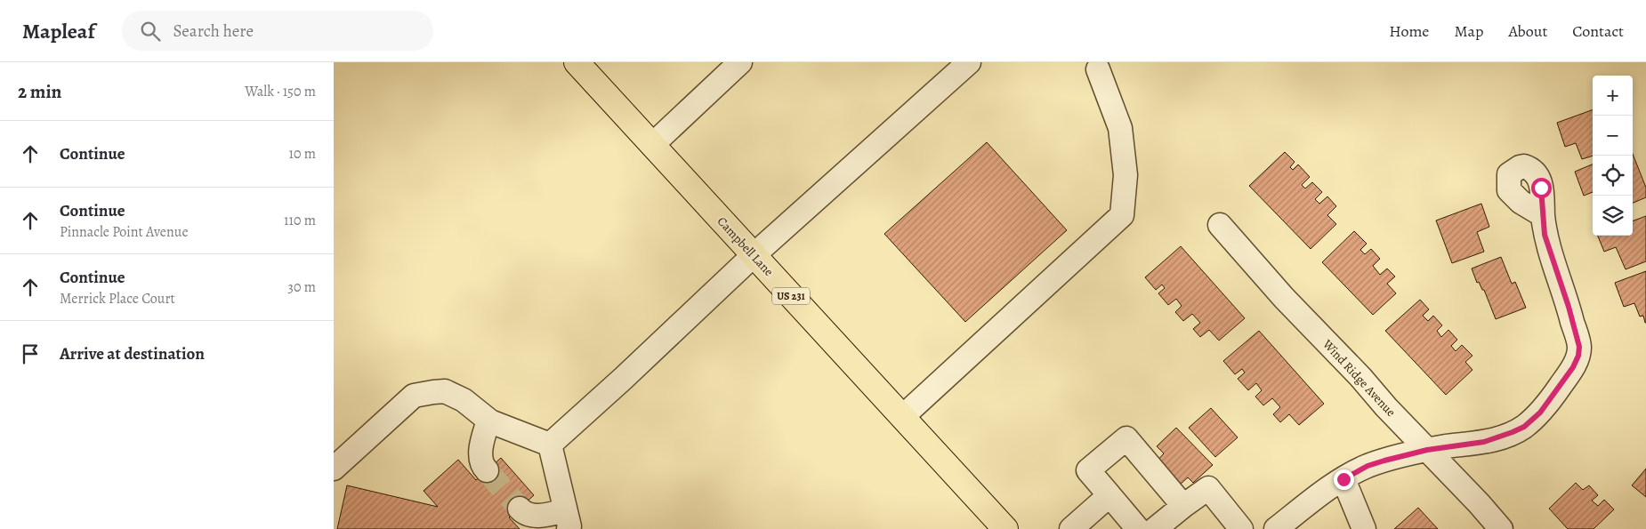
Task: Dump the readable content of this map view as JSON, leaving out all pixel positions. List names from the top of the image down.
{
  "streets": {
    "main road": ["Campbell Lane", "US 231"],
    "street": ["Wind Ridge Avenue"]
  },
  "page": {
    "header": "Mapleaf",
    "search": "Search here",
    "nav": [
      "Home",
      "Map",
      "About",
      "Contact"
    ],
    "heading": ["2 min", "Walk · 150 m"],
    "map_buttons": ["+", "−"],
    "list": [
      ["Continue", "10 m"],
      ["Continue", "Pinnacle Point Avenue", "110 m"],
      ["Continue", "Merrick Place Court", "30 m"],
      "Arrive at destination"
    ]
  }
}
